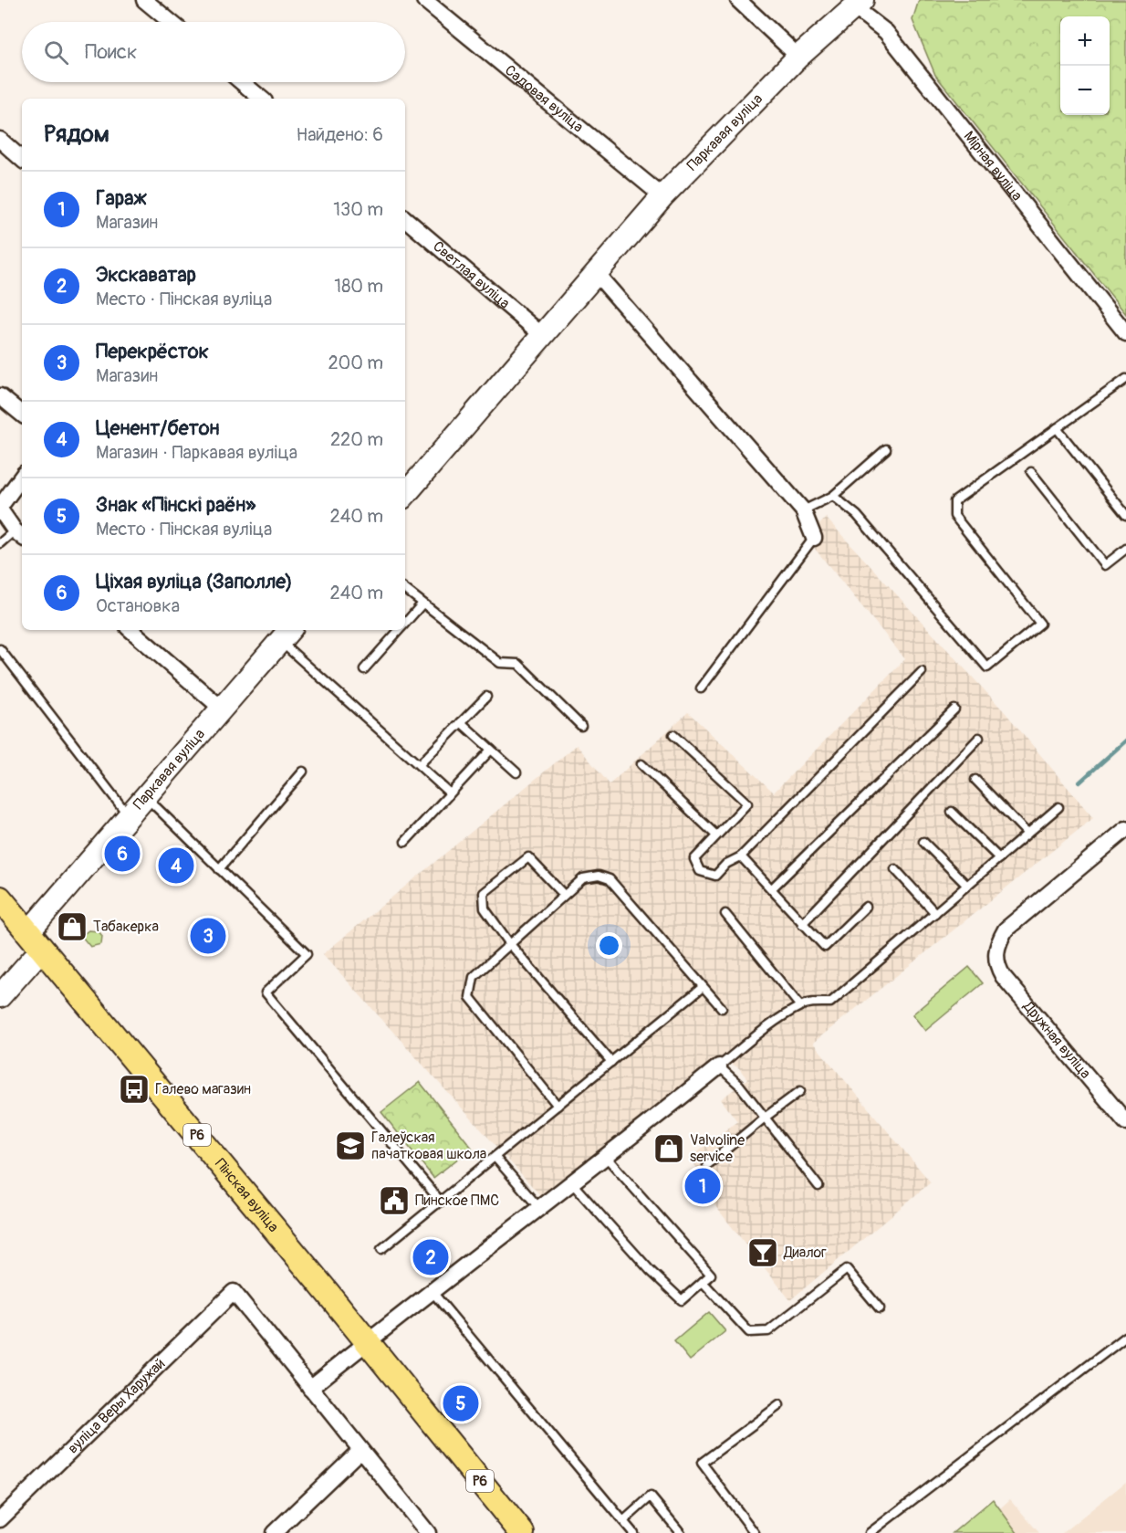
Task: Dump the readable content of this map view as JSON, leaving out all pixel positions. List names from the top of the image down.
{
  "streets": {
    "main road": ["Р6", "Пінская вуліца"],
    "street": [
      "Садовая вуліца",
      "Паркавая вуліца",
      "Мірная вуліца",
      "Светлая вуліца",
      "Дружная вуліца",
      "вуліца Веры Харужай"
    ]
  },
  "crossings": [
    ["Садовая вуліца", "Паркавая вуліца"],
    ["Паркавая вуліца", "Мірная вуліца"],
    ["Паркавая вуліца", "Светлая вуліца"],
    ["Паркавая вуліца", "Пінская вуліца"]
  ],
  "places": {
    "shop": ["Табакерка", "Valvoline service"],
    "bus stop": ["Галево магазин"],
    "school or university": ["Галеўская пачатковая школа"],
    "public building": ["Пинское ПМС"],
    "bar": ["Диалог"]
  },
  "page": {
    "map_buttons": ["+", "−"],
    "search": "Поиск",
    "heading": ["Рядом", "Найдено: 6"],
    "list": [
      {
        "mark": "1",
        "name": "Гараж",
        "note": "Магазин",
        "value": "130 m"
      },
      {
        "mark": "2",
        "name": "Экскаватар",
        "note": "Место · Пінская вуліца",
        "value": "180 m"
      },
      {
        "mark": "3",
        "name": "Перекрёсток",
        "note": "Магазин",
        "value": "200 m"
      },
      {
        "mark": "4",
        "name": "Ценент/бетон",
        "note": "Магазин · Паркавая вуліца",
        "value": "220 m"
      },
      {
        "mark": "5",
        "name": "Знак «Пінскі раён»",
        "note": "Место · Пінская вуліца",
        "value": "240 m"
      },
      {
        "mark": "6",
        "name": "Ціхая вуліца (Заполле)",
        "note": "Остановка",
        "value": "240 m"
      }
    ],
    "pins": [
      "6",
      "4",
      "3",
      "1",
      "2",
      "5"
    ]
  }
}
